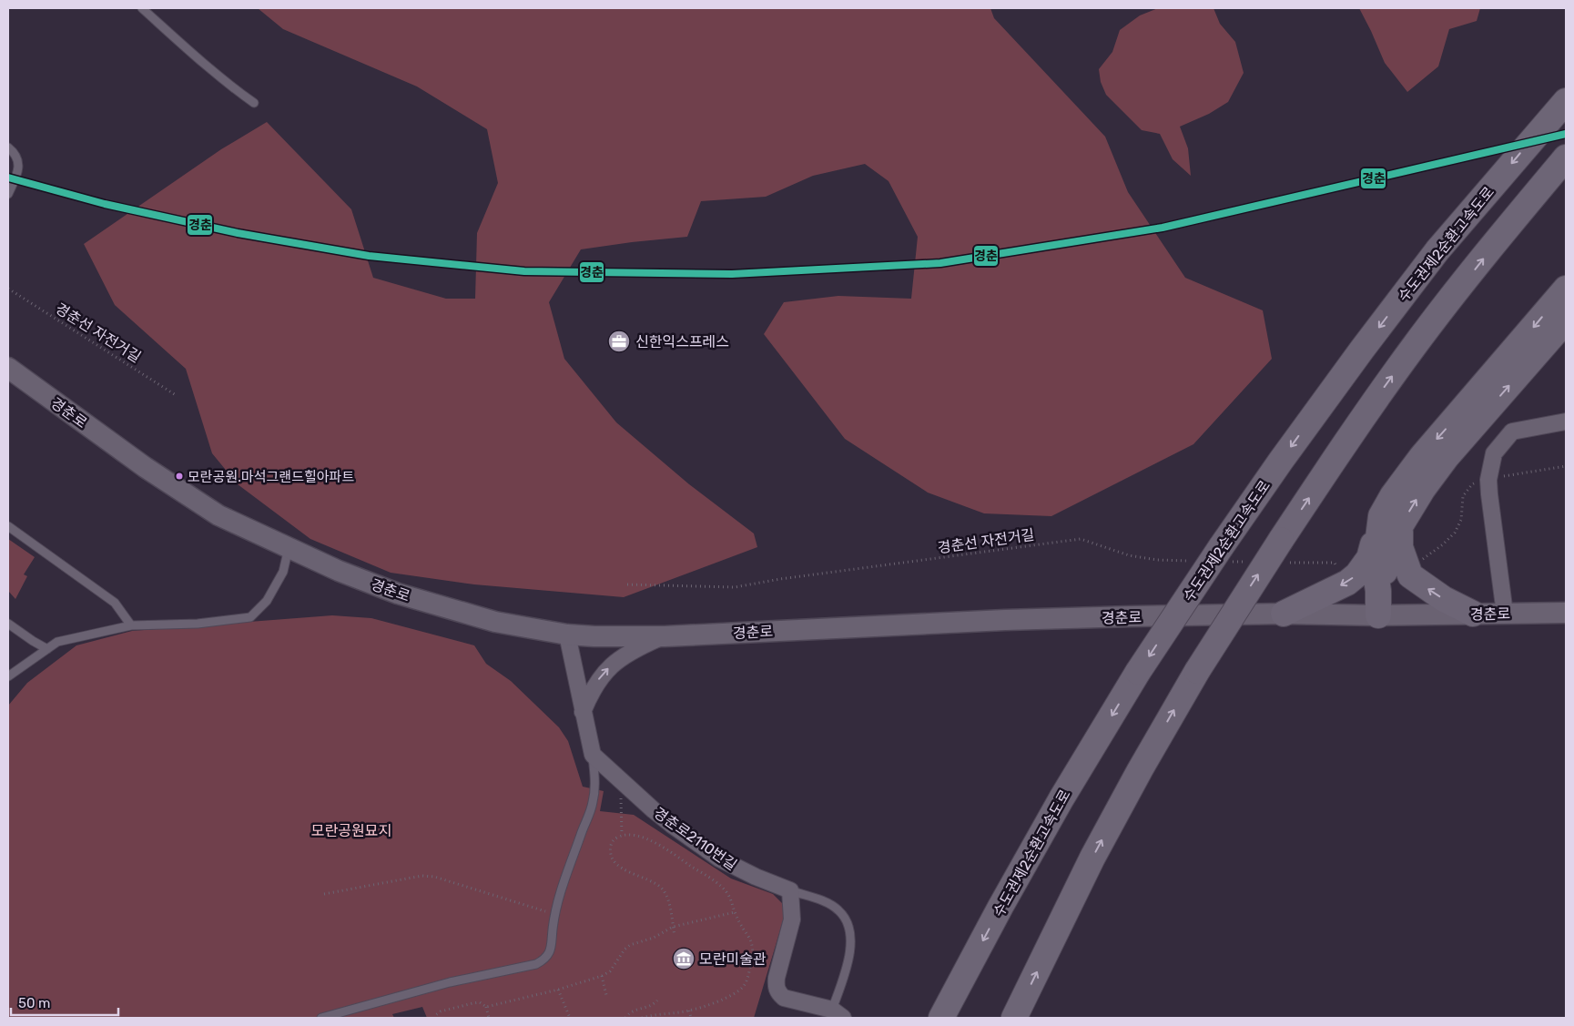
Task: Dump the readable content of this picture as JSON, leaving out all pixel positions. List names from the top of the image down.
{
  "streets": {
    "highway": ["수도권제2순환고속도로"],
    "street": ["경춘로", "경춘로2110번길"],
    "path": ["경춘선 자전거길"]
  },
  "parks": ["모란공원묘지"],
  "places": {
    "office": ["신한익스프레스"],
    "other": ["모란공원.마석그랜드힐아파트"],
    "museum": ["모란미술관"]
  },
  "lines": ["transit line 경춘"],
  "scale_bar": "50 m"
}
